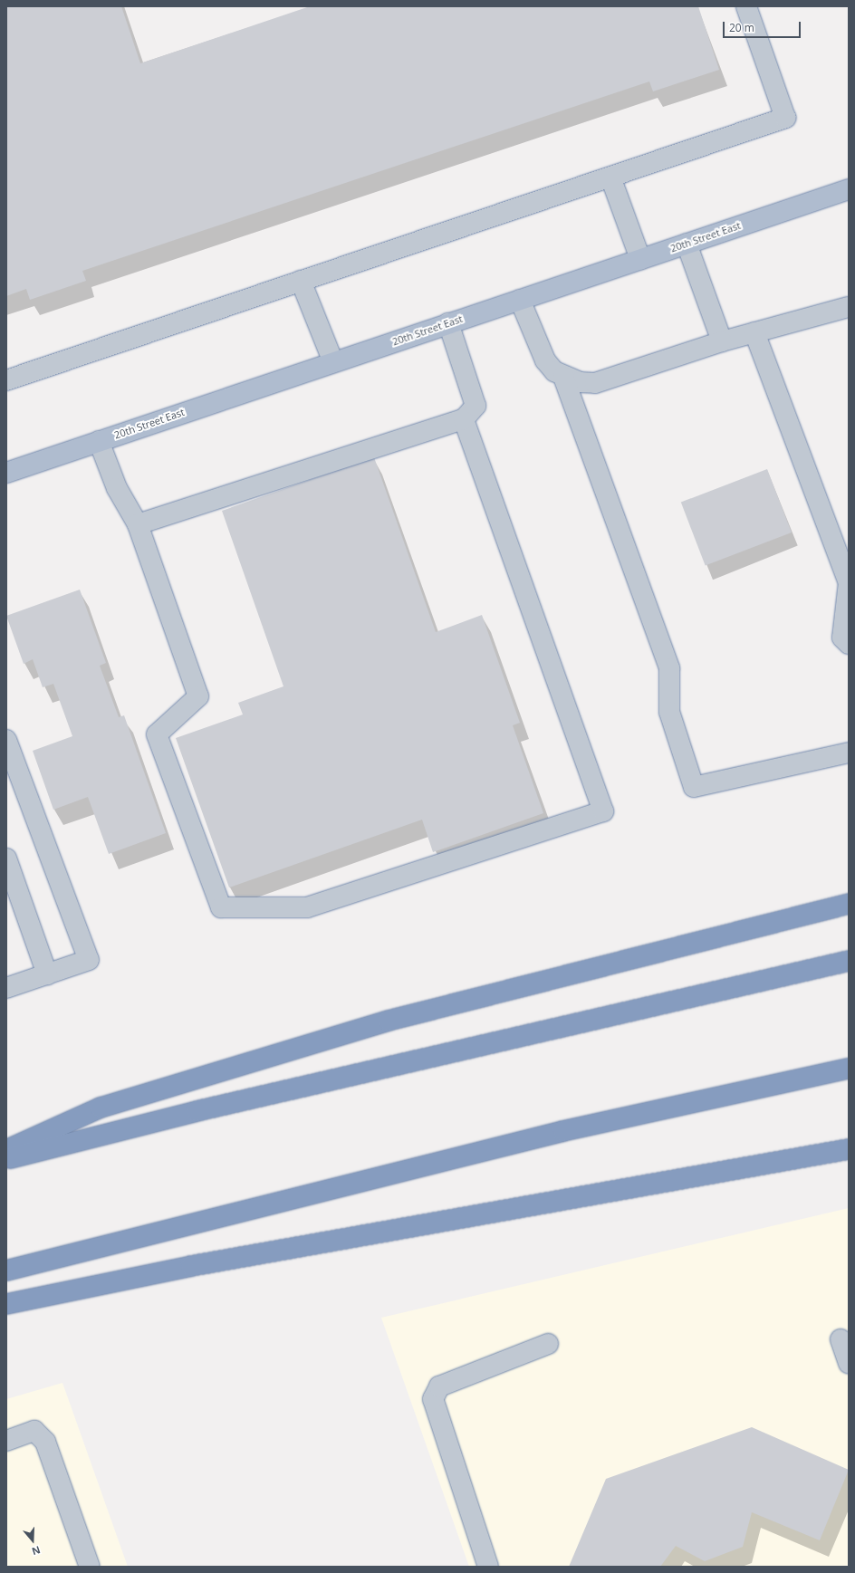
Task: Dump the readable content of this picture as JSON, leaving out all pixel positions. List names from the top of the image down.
{
  "streets": {
    "main road": ["20th Street East"]
  },
  "scale_bar": "20 m",
  "north": "bottom"
}
